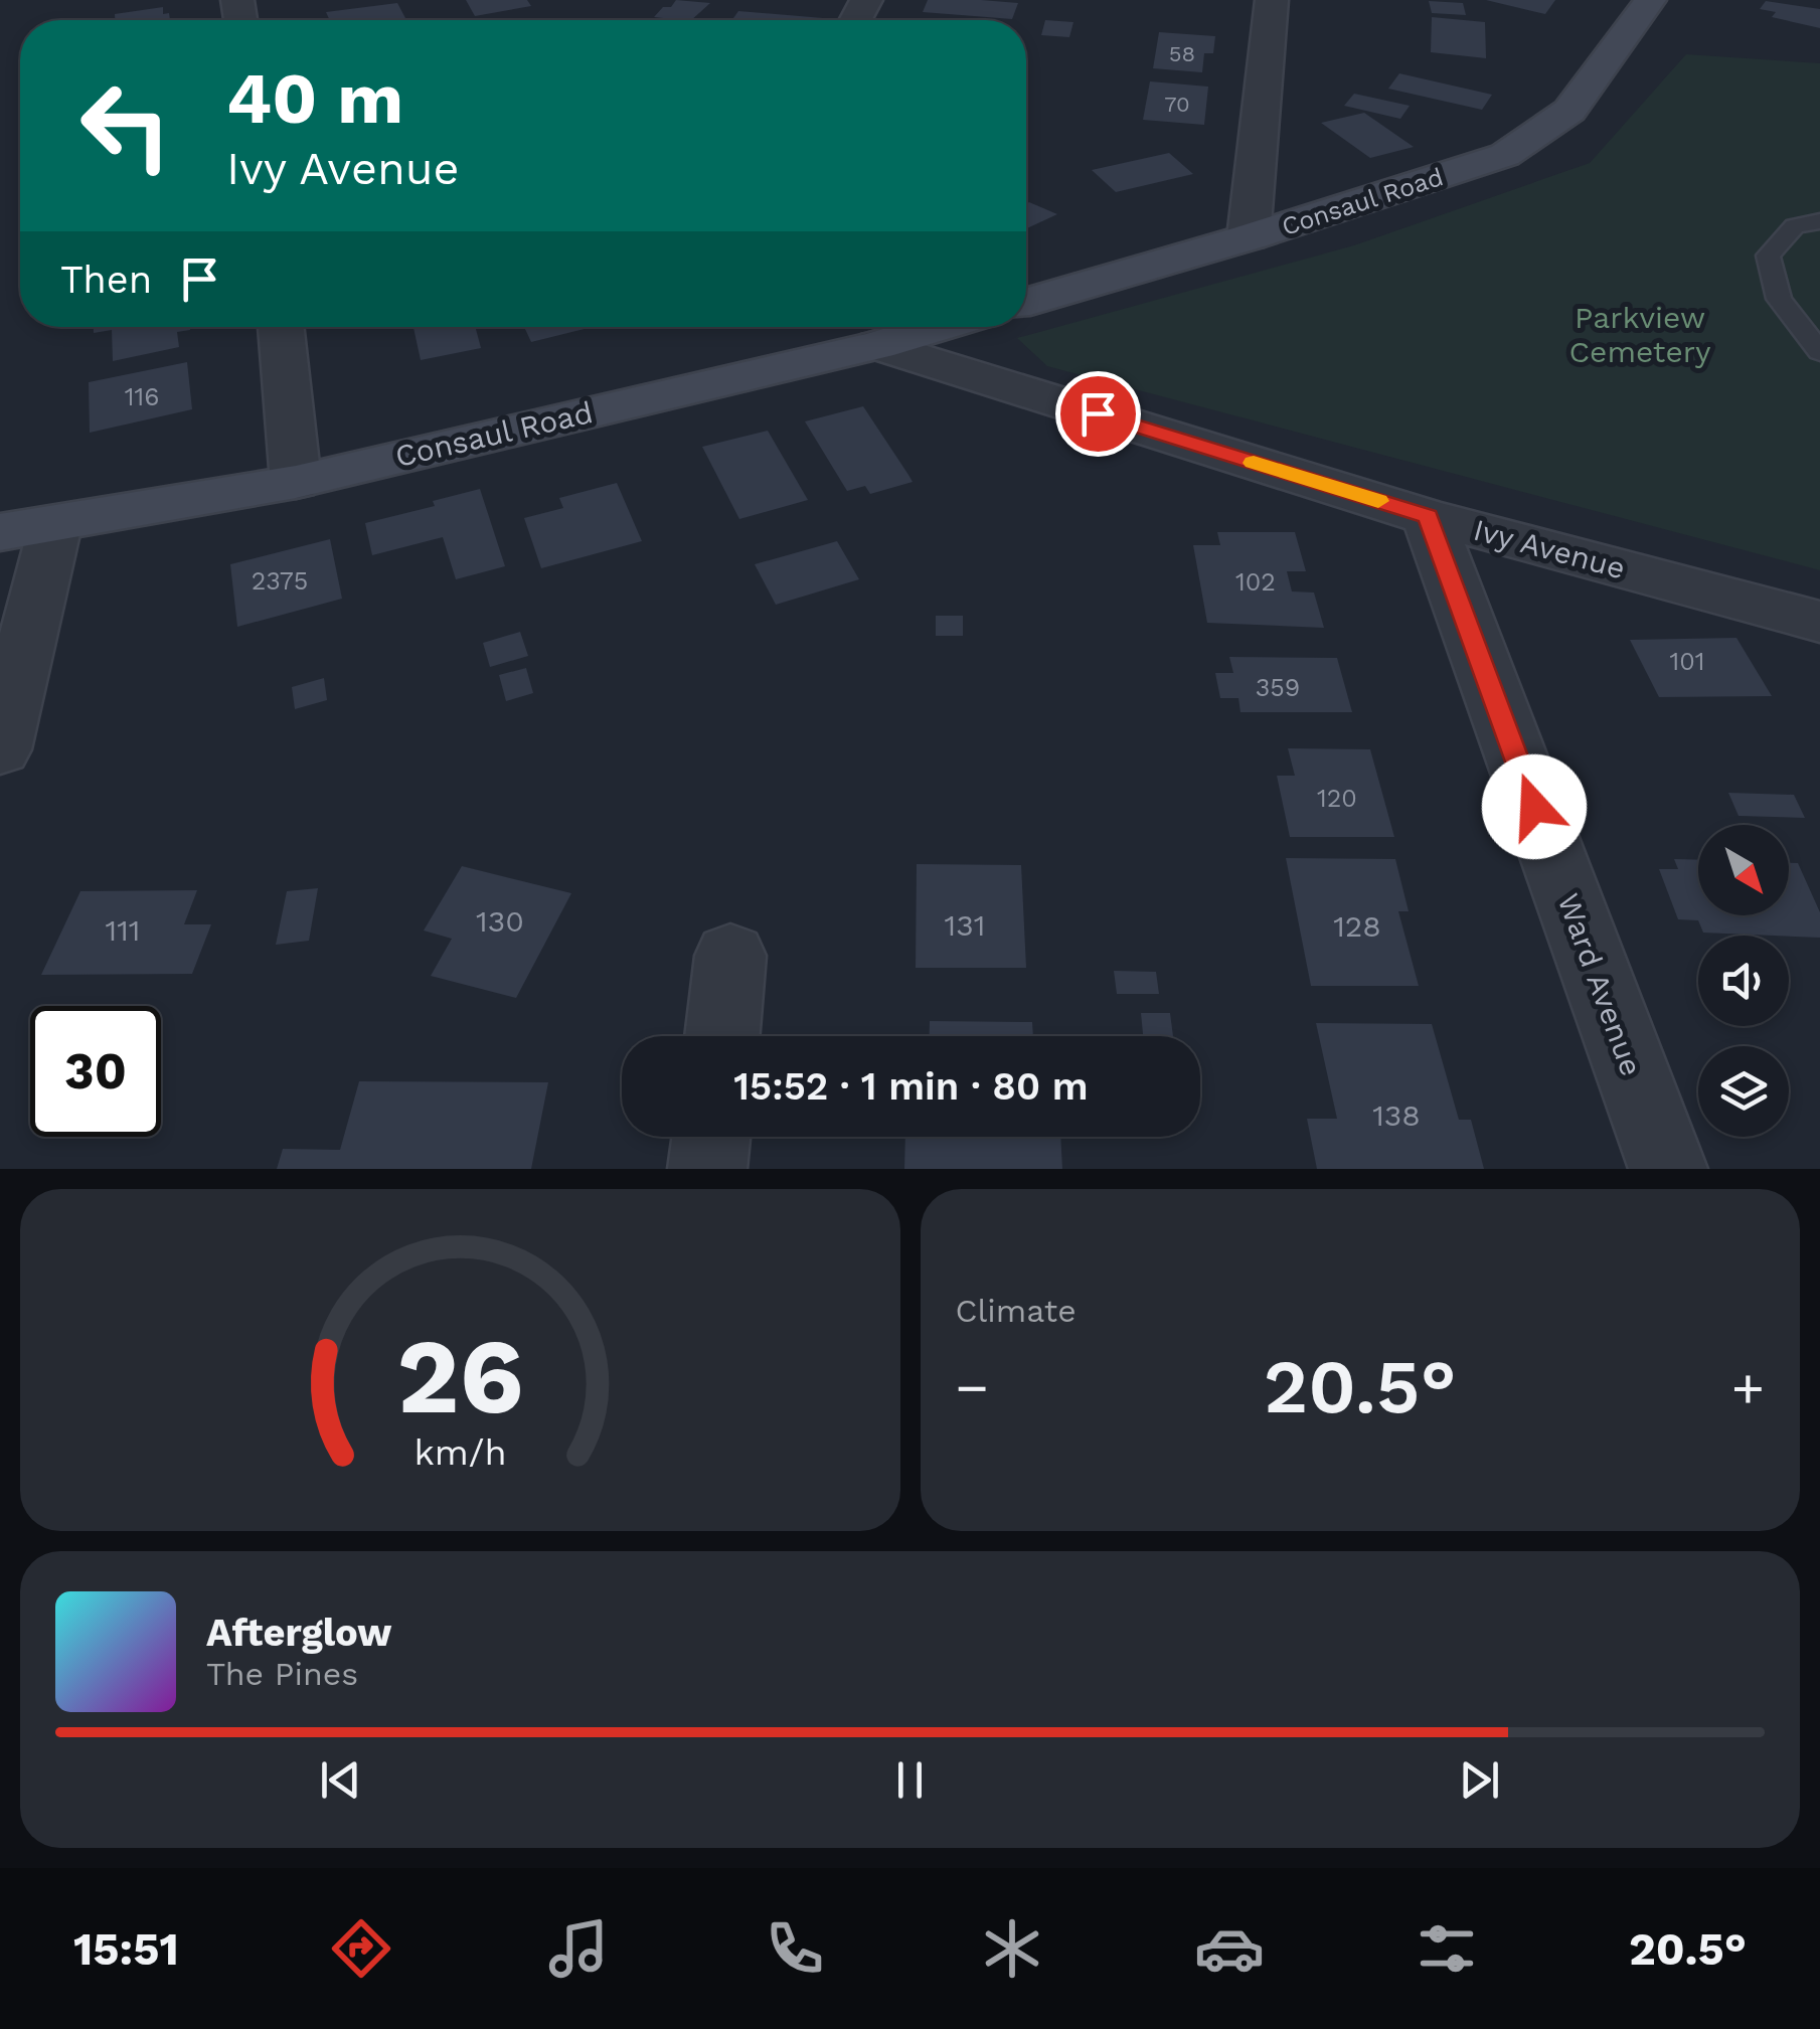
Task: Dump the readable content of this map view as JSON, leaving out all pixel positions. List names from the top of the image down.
{
  "streets": {
    "street": ["Consaul Road", "Ivy Avenue", "Ward Avenue"]
  },
  "crossings": [
    ["Consaul Road", "Ivy Avenue"],
    ["Ivy Avenue", "Ward Avenue"]
  ],
  "parks": ["Parkview Cemetery"],
  "house_numbers": [
    "58",
    "70",
    "116",
    "2375",
    "102",
    "101",
    "359",
    "120",
    "130",
    "131",
    "128",
    "111",
    "138"
  ],
  "north": "bottom right",
  "page": {
    "turn": ["40 m", "Ivy Avenue"],
    "then": "Then",
    "limit": "30",
    "trip": "15:52 · 1 min · 80 m",
    "tile": "Climate",
    "heat": ["−", "20.5°", "+"],
    "song": ["Afterglow", "The Pines"],
    "tabs": ["15:51", "20.5°"],
    "gauge": ["26", "km/h"]
  }
}
